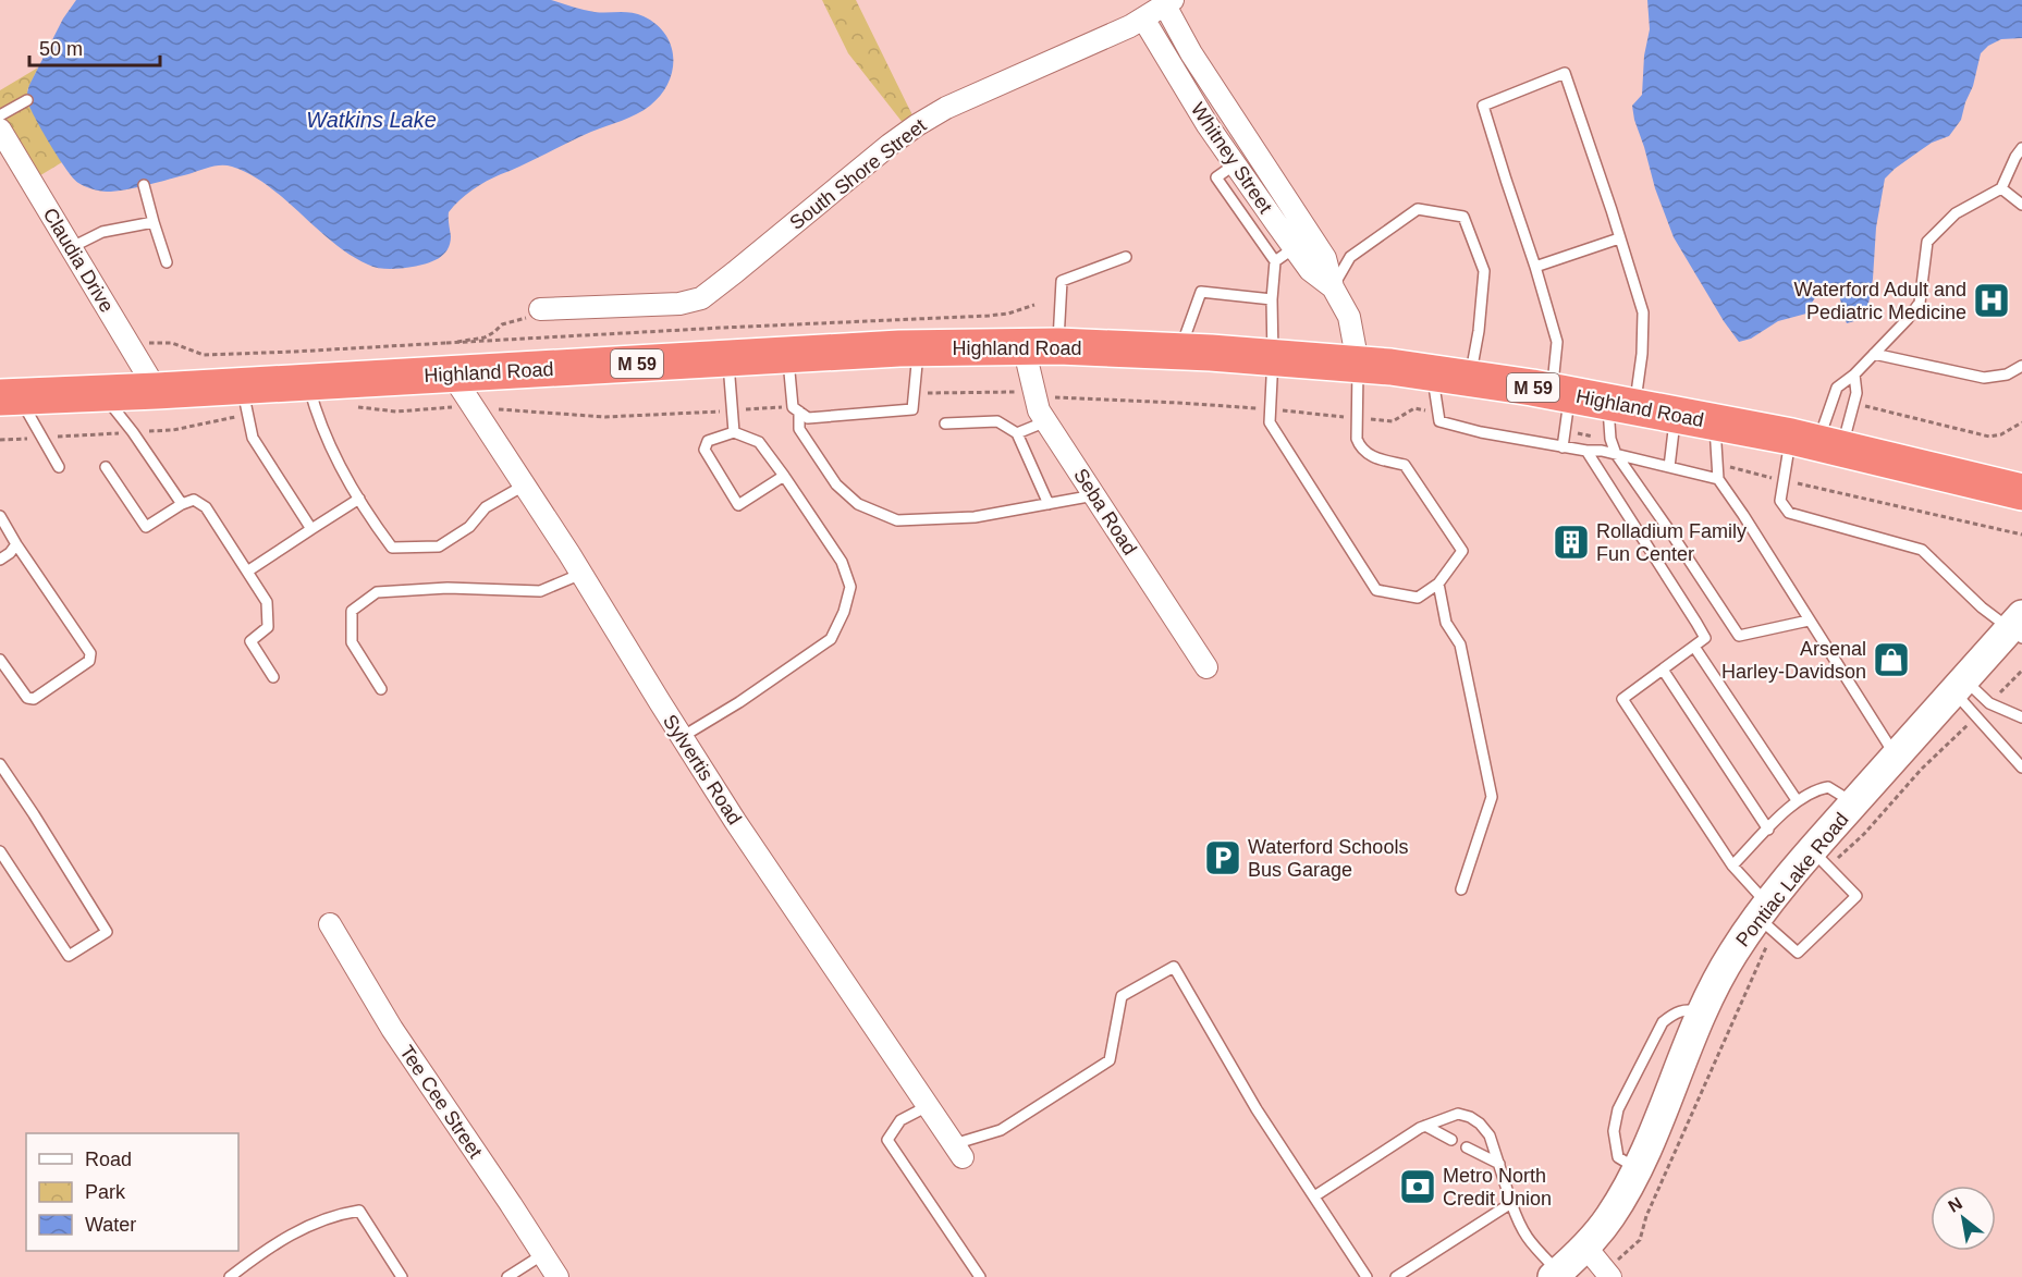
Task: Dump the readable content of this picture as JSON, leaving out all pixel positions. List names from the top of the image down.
{
  "streets": {
    "highway": ["Highland Road", "M 59"],
    "street": [
      "Whitney Street",
      "South Shore Street",
      "Claudia Drive",
      "Seba Road",
      "Sylvertis Road",
      "Pontiac Lake Road",
      "Tee Cee Street"
    ]
  },
  "crossings": [
    ["Whitney Street", "South Shore Street"],
    ["Whitney Street", "Highland Road"],
    ["Claudia Drive", "Highland Road"],
    ["Highland Road", "Seba Road"],
    ["Highland Road", "Sylvertis Road"]
  ],
  "water": ["Watkins Lake"],
  "places": {
    "hospital": ["Waterford Adult and Pediatric Medicine"],
    "building": ["Rolladium Family Fun Center"],
    "shop": ["Arsenal Harley-Davidson"],
    "parking": ["Waterford Schools Bus Garage"],
    "bank": ["Metro North Credit Union"]
  },
  "legend": ["Road", "Park", "Water"],
  "scale_bar": "50 m",
  "north": "top left"
}
